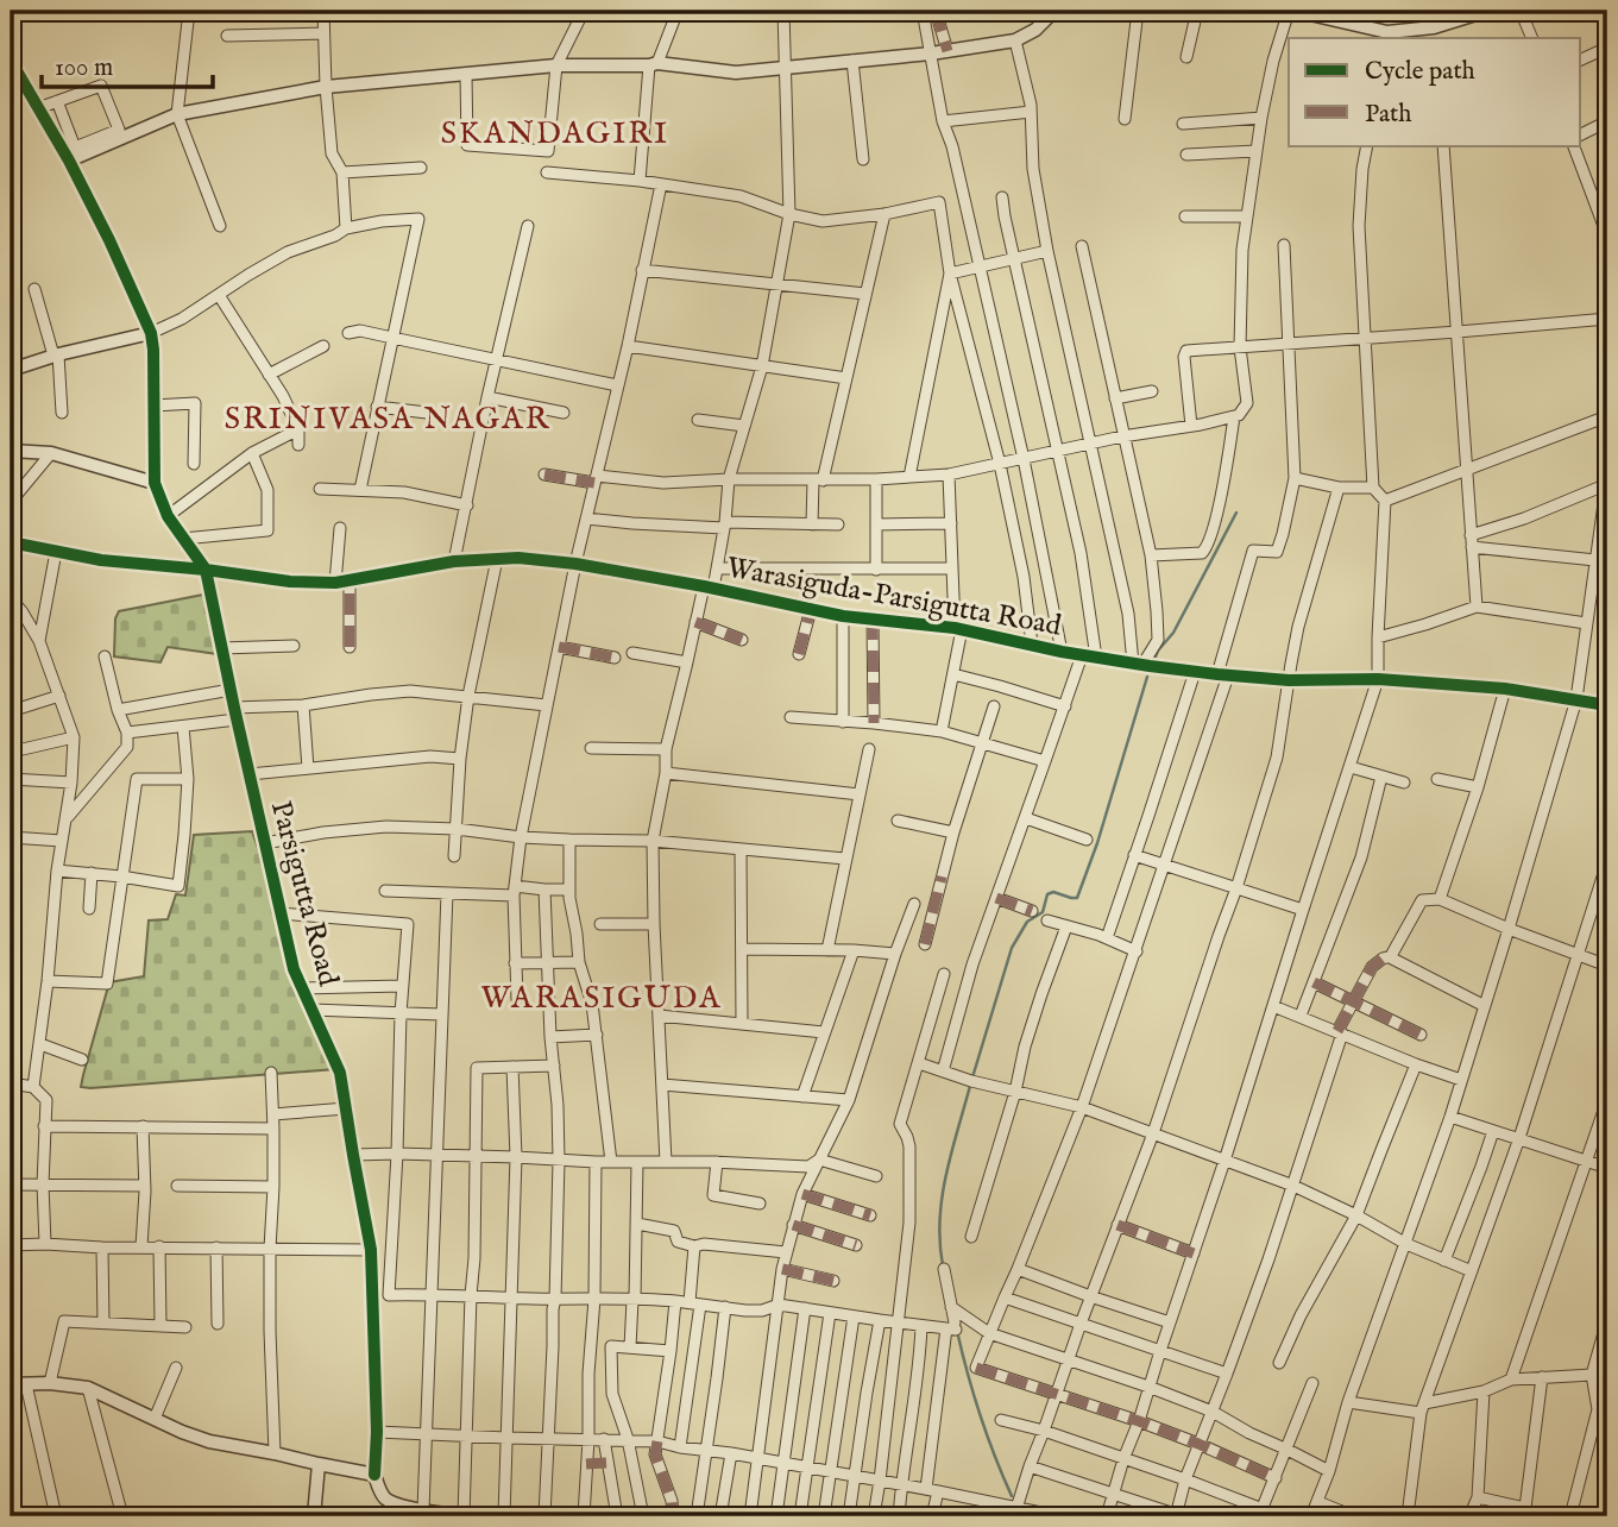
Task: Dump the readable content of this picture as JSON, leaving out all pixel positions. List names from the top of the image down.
{
  "streets": {
    "street": ["Warasiguda-Parsigutta Road", "Parsigutta Road"]
  },
  "crossings": [
    ["Warasiguda-Parsigutta Road", "Parsigutta Road"]
  ],
  "districts": ["SKANDAGIRI", "SRINIVASA NAGAR", "WARASIGUDA"],
  "legend": ["Cycle path", "Path"],
  "scale_bar": "100 m"
}
